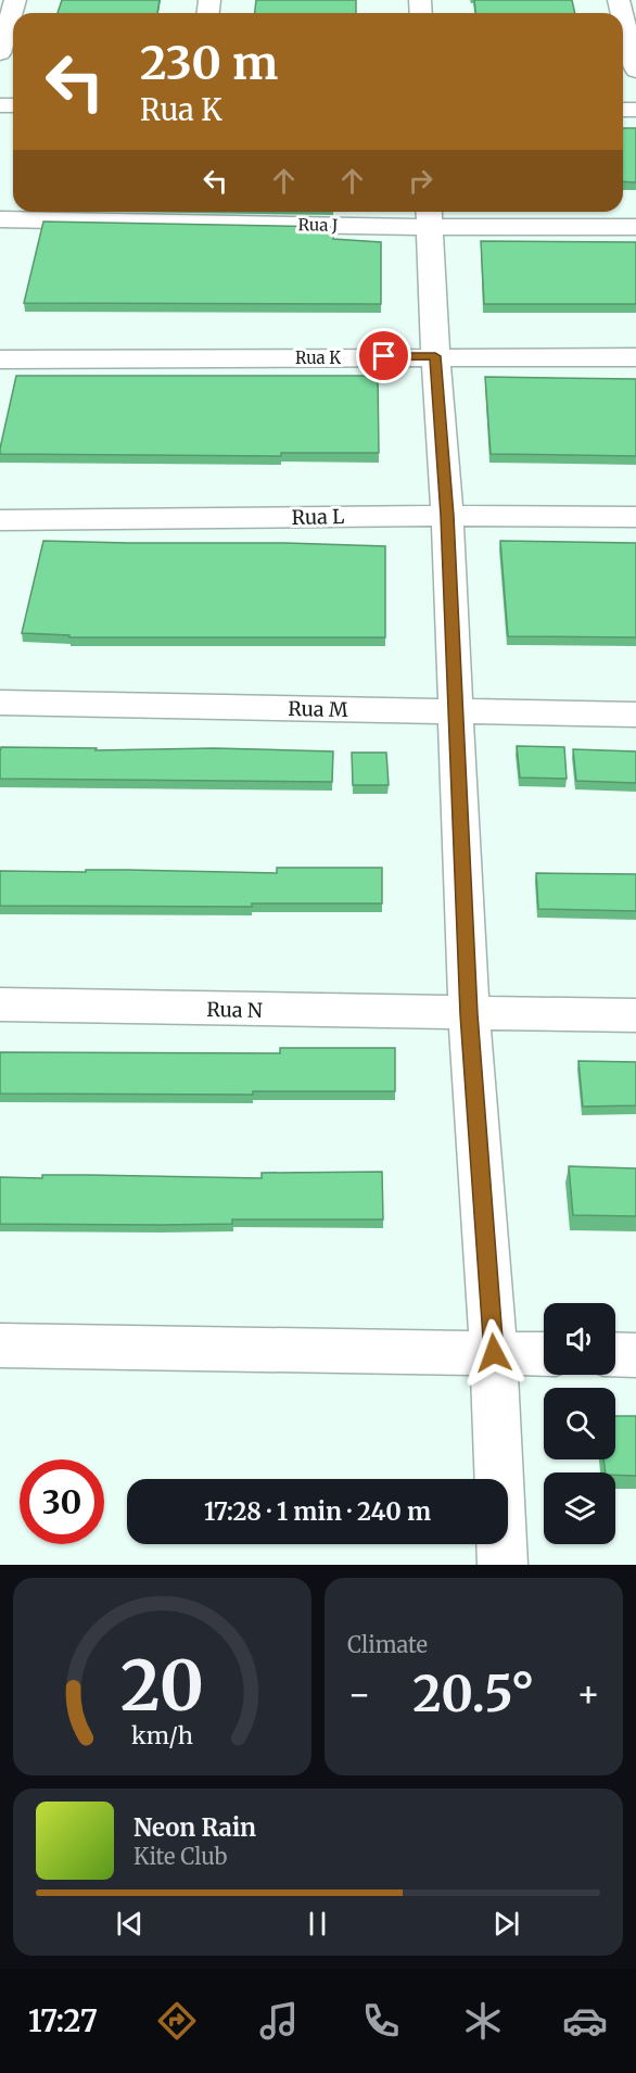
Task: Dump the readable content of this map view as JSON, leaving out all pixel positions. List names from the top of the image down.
{
  "streets": {
    "street": [
      "Rua J",
      "Rua K",
      "Rua L",
      "Rua M",
      "Rua N"
    ]
  },
  "page": {
    "turn": ["230 m", "Rua K"],
    "limit": "30",
    "trip": "17:28 · 1 min · 240 m",
    "tile": "Climate",
    "heat": ["−", "20.5°", "+"],
    "song": ["Neon Rain", "Kite Club"],
    "tabs": "17:27",
    "gauge": ["20", "km/h"]
  }
}
